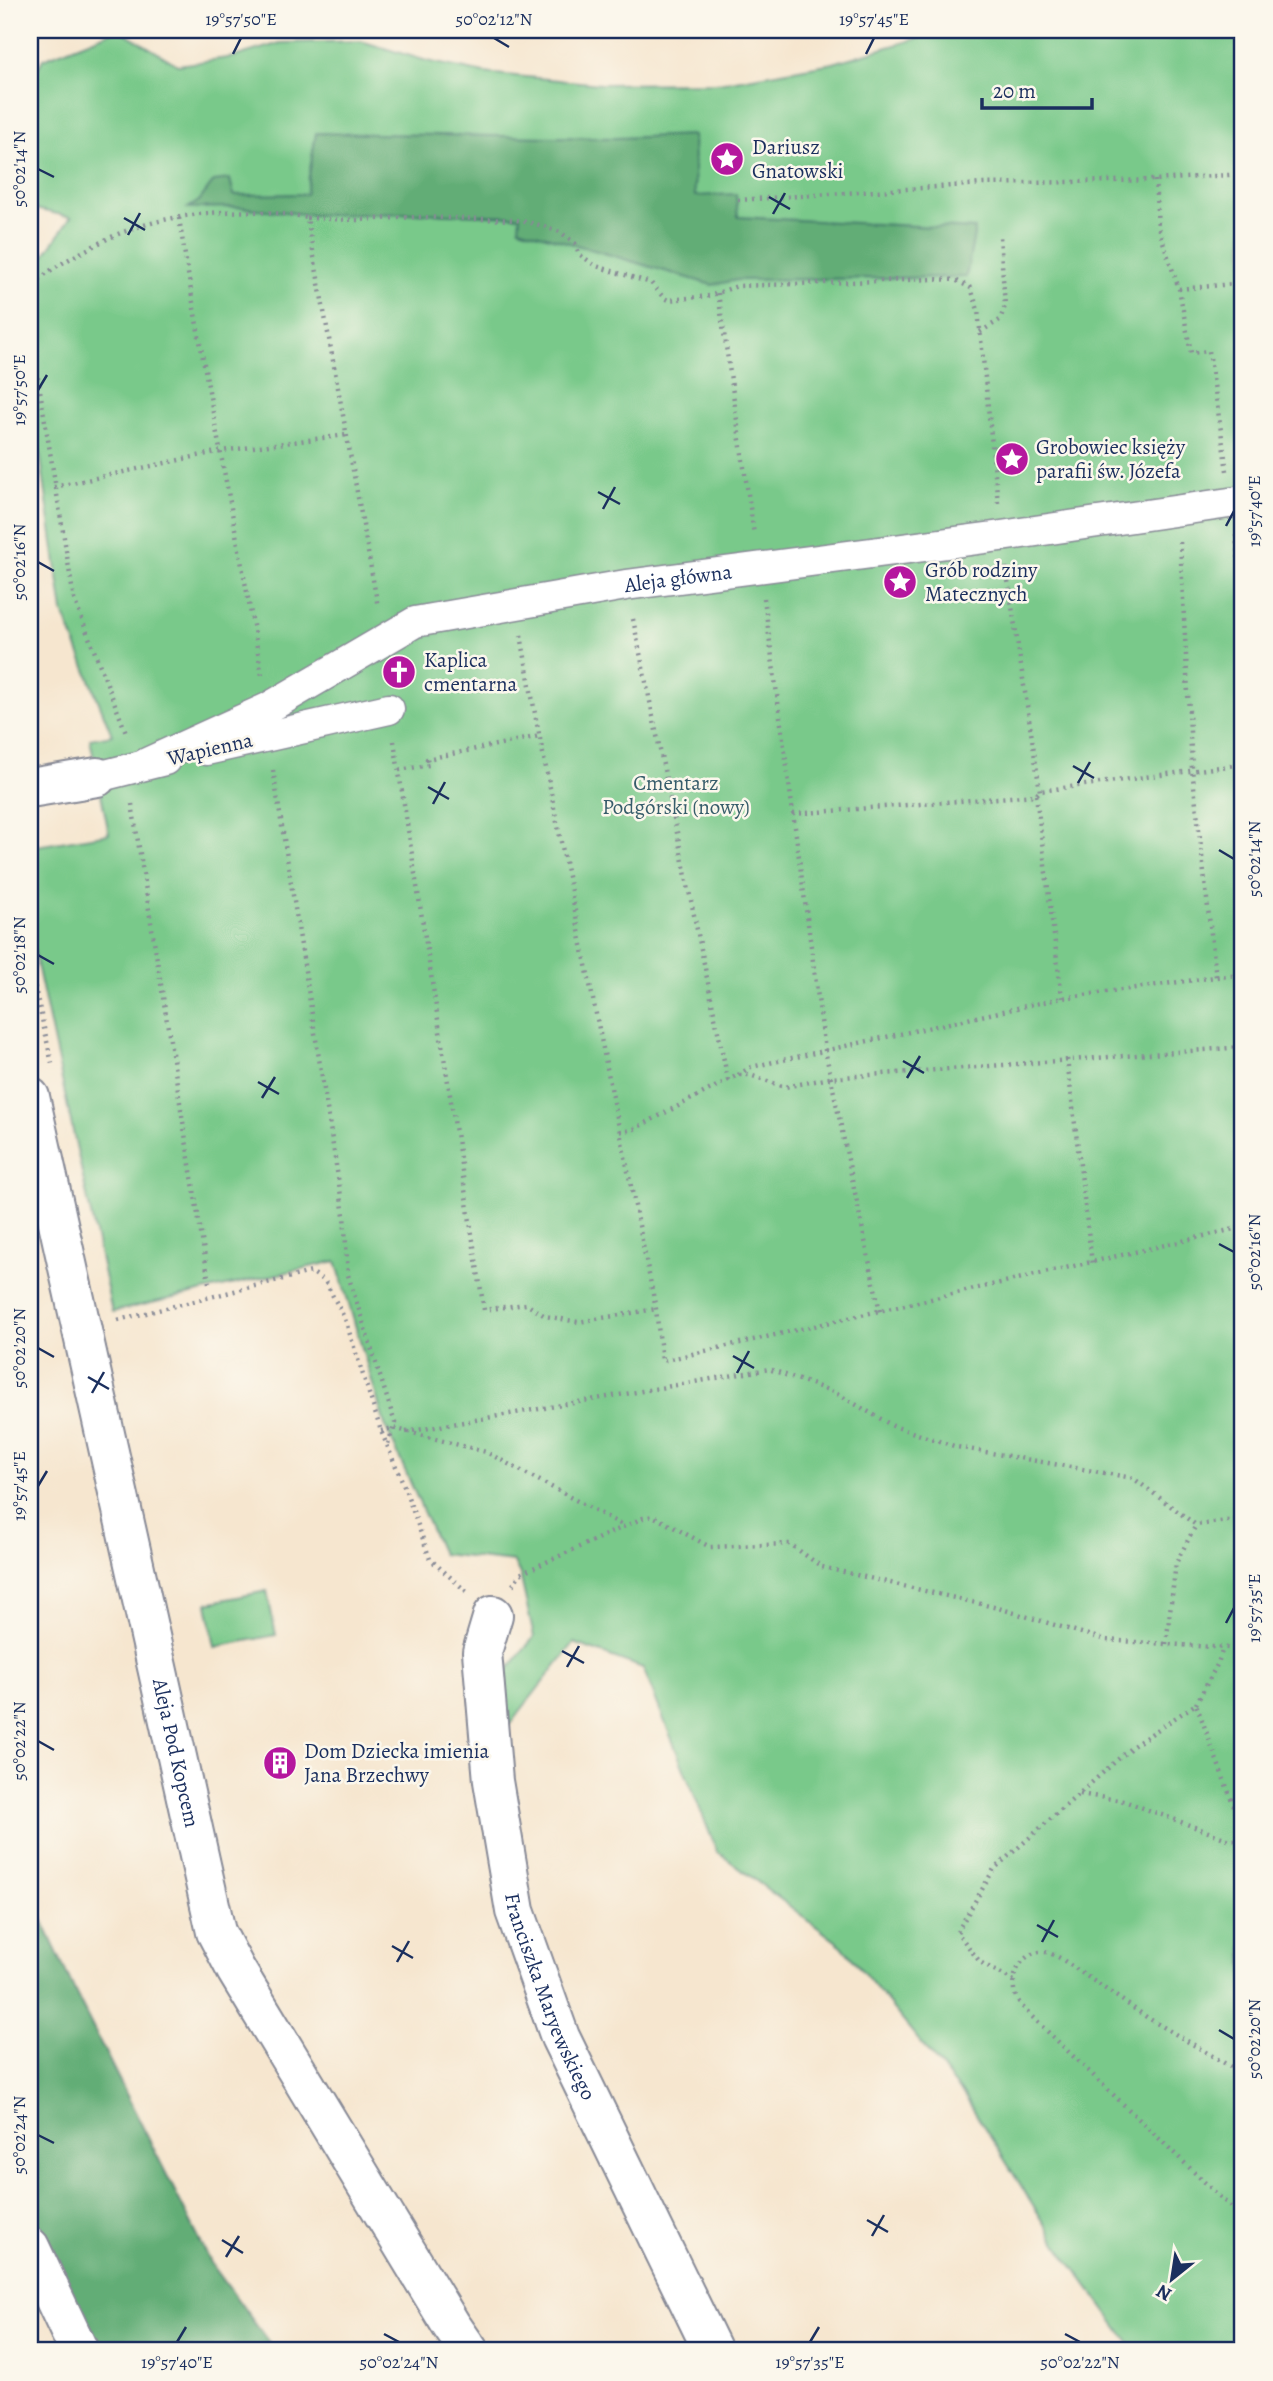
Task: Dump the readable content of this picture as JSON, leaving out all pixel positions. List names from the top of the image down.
{
  "streets": {
    "street": [
      "Aleja główna",
      "Wapienna",
      "Aleja Pod Kopcem",
      "Franciszka Maryewskiego"
    ]
  },
  "crossings": [
    ["Aleja główna", "Wapienna"]
  ],
  "parks": ["Cmentarz Podgórski (nowy)"],
  "places": {
    "place": ["Dariusz Gnatowski", "Grobowiec księży parafii św. Józefa", "Grób rodziny Matecznych"],
    "church": ["Kaplica cmentarna"],
    "building": ["Dom Dziecka imienia Jana Brzechwy"]
  },
  "scale_bar": "20 m",
  "north": "bottom left",
  "coordinates": [
    "19°57'50\"E",
    "50°02'12\"N",
    "19°57'45\"E",
    "50°02'14\"N",
    "19°57'40\"E",
    "50°02'16\"N",
    "50°02'18\"N",
    "50°02'20\"N",
    "19°57'35\"E",
    "50°02'22\"N",
    "50°02'24\"N"
  ]
}
